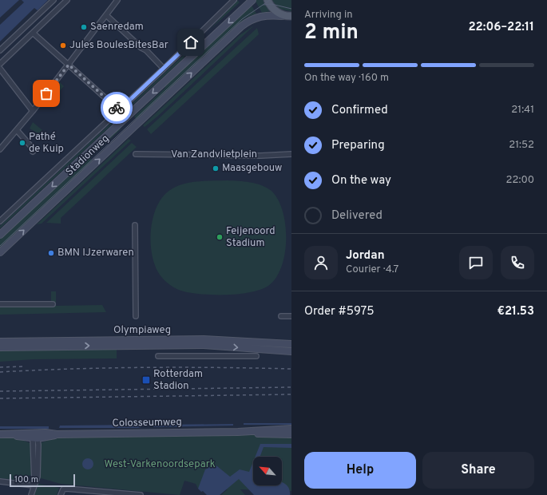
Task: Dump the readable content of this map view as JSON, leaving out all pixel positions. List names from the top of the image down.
{
  "streets": {
    "main road": ["Stadionweg", "Olympiaweg", "Colosseumweg"],
    "street": ["Van Zandvlietplein"]
  },
  "parks": ["West-Varkenoordsepark"],
  "places": {
    "other": [
      "Saenredam",
      "Jules BoulesBitesBar",
      "Pathé de Kuip",
      "Maasgebouw",
      "Feijenoord Stadium",
      "BMN IJzerwaren"
    ],
    "transit": ["Rotterdam Stadion"]
  },
  "scale_bar": "100 m",
  "north": "top left",
  "page": {
    "heading": ["2 min", "Arriving in", "22:06–22:11"],
    "panel": [
      "Jordan",
      "Courier · 4.7",
      "Order #5975",
      "€21.53"
    ],
    "bar": "On the way · 160 m",
    "list": [
      ["Confirmed", "21:41"],
      ["Preparing", "21:52"],
      ["On the way", "22:00"],
      "Delivered"
    ],
    "buttons": ["Help", "Share"],
    "scale": "100 m"
  }
}
